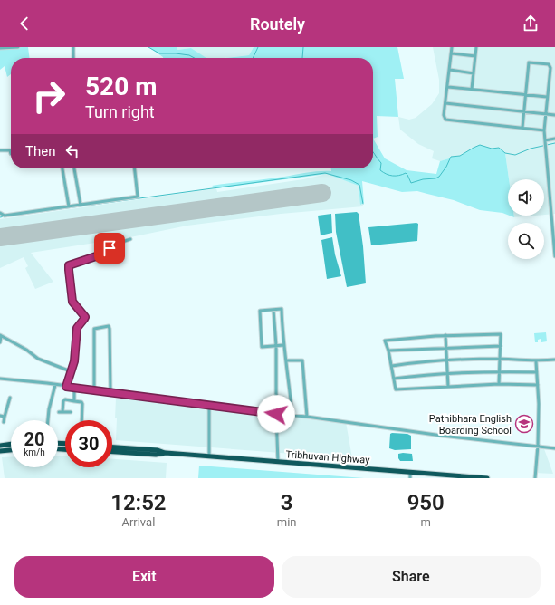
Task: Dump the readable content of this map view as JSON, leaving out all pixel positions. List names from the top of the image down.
{
  "streets": {
    "highway": ["Tribhuvan Highway"]
  },
  "places": {
    "school or university": ["Pathibhara English Boarding School"]
  },
  "page": {
    "header": "Routely",
    "turn": ["520 m", "Turn right"],
    "then": "Then",
    "speed": "20 km/h",
    "limit": "30",
    "eta": [
      "12:52",
      "Arrival",
      "3",
      "min",
      "950",
      "m"
    ],
    "buttons": ["Exit", "Share"]
  }
}
